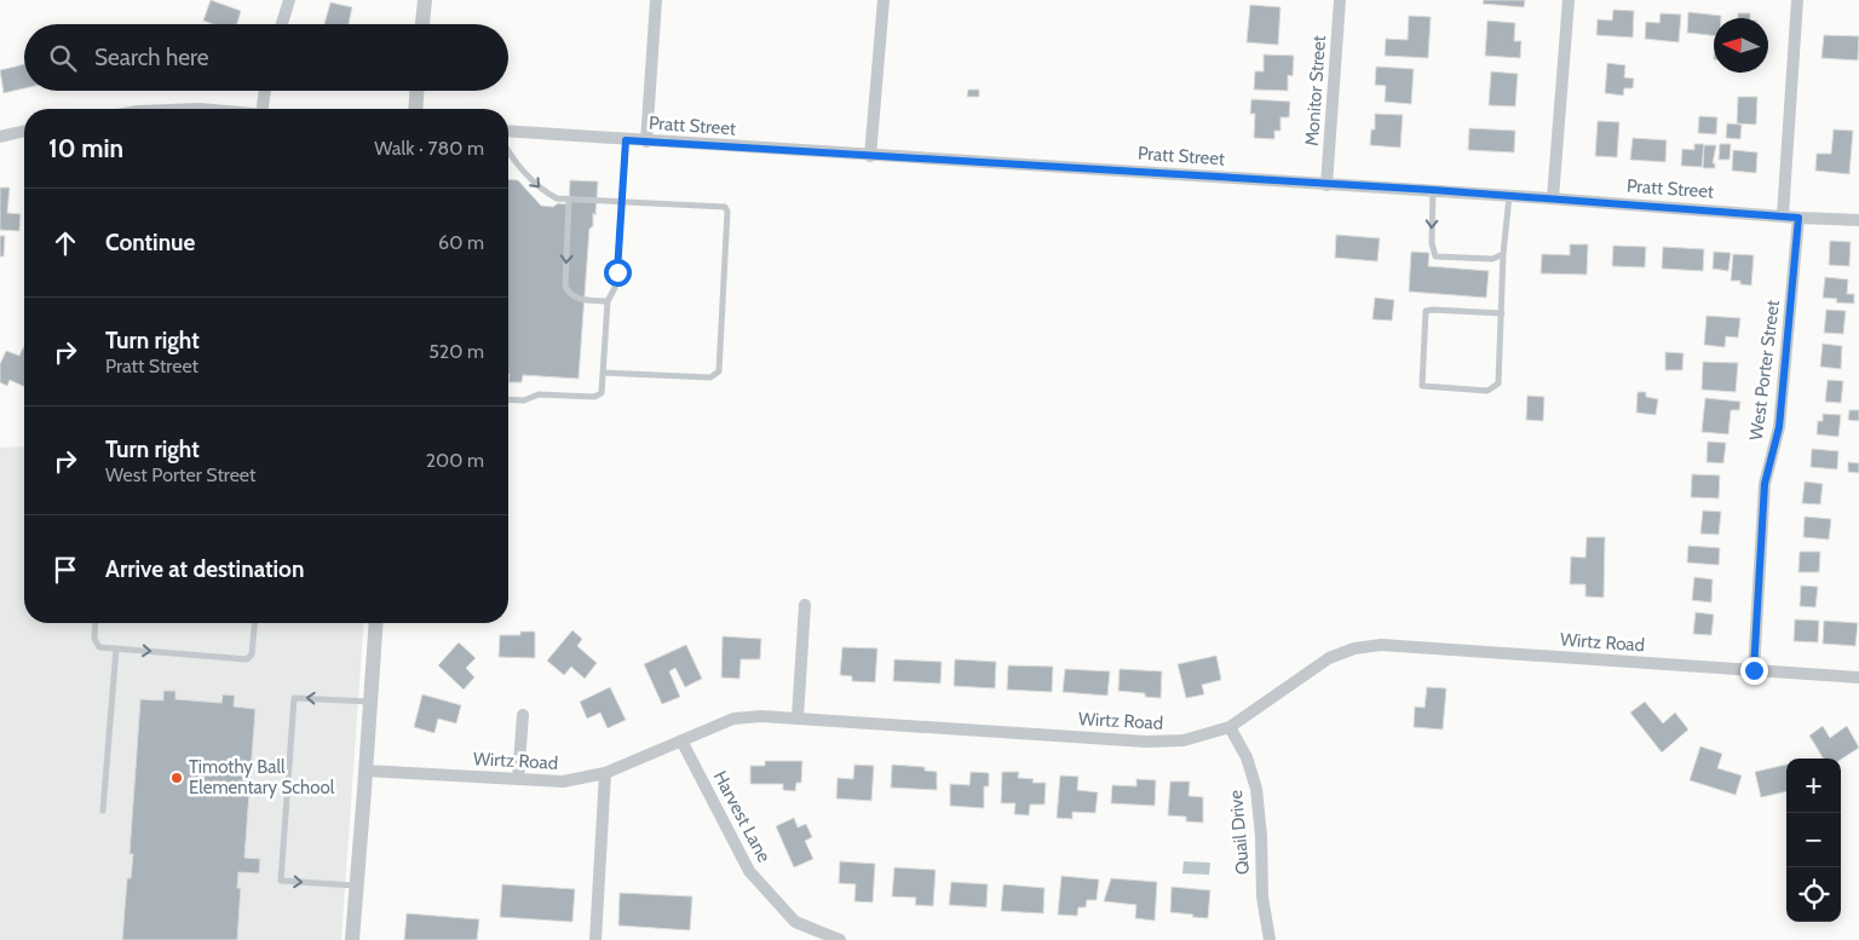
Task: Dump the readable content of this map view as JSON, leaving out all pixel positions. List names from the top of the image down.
{
  "streets": {
    "street": [
      "Monitor Street",
      "Pratt Street",
      "West Porter Street",
      "Wirtz Road",
      "Harvest Lane",
      "Quail Drive"
    ]
  },
  "crossings": [
    ["Monitor Street", "Pratt Street"],
    ["Pratt Street", "West Porter Street"],
    ["West Porter Street", "Wirtz Road"],
    ["Wirtz Road", "Harvest Lane"],
    ["Wirtz Road", "Quail Drive"]
  ],
  "places": ["Timothy Ball Elementary School"],
  "north": "left",
  "page": {
    "search": "Search here",
    "heading": ["10 min", "Walk · 780 m"],
    "list": [
      ["Continue", "60 m"],
      ["Turn right", "Pratt Street", "520 m"],
      ["Turn right", "West Porter Street", "200 m"],
      "Arrive at destination"
    ],
    "map_buttons": ["+", "−"]
  }
}
